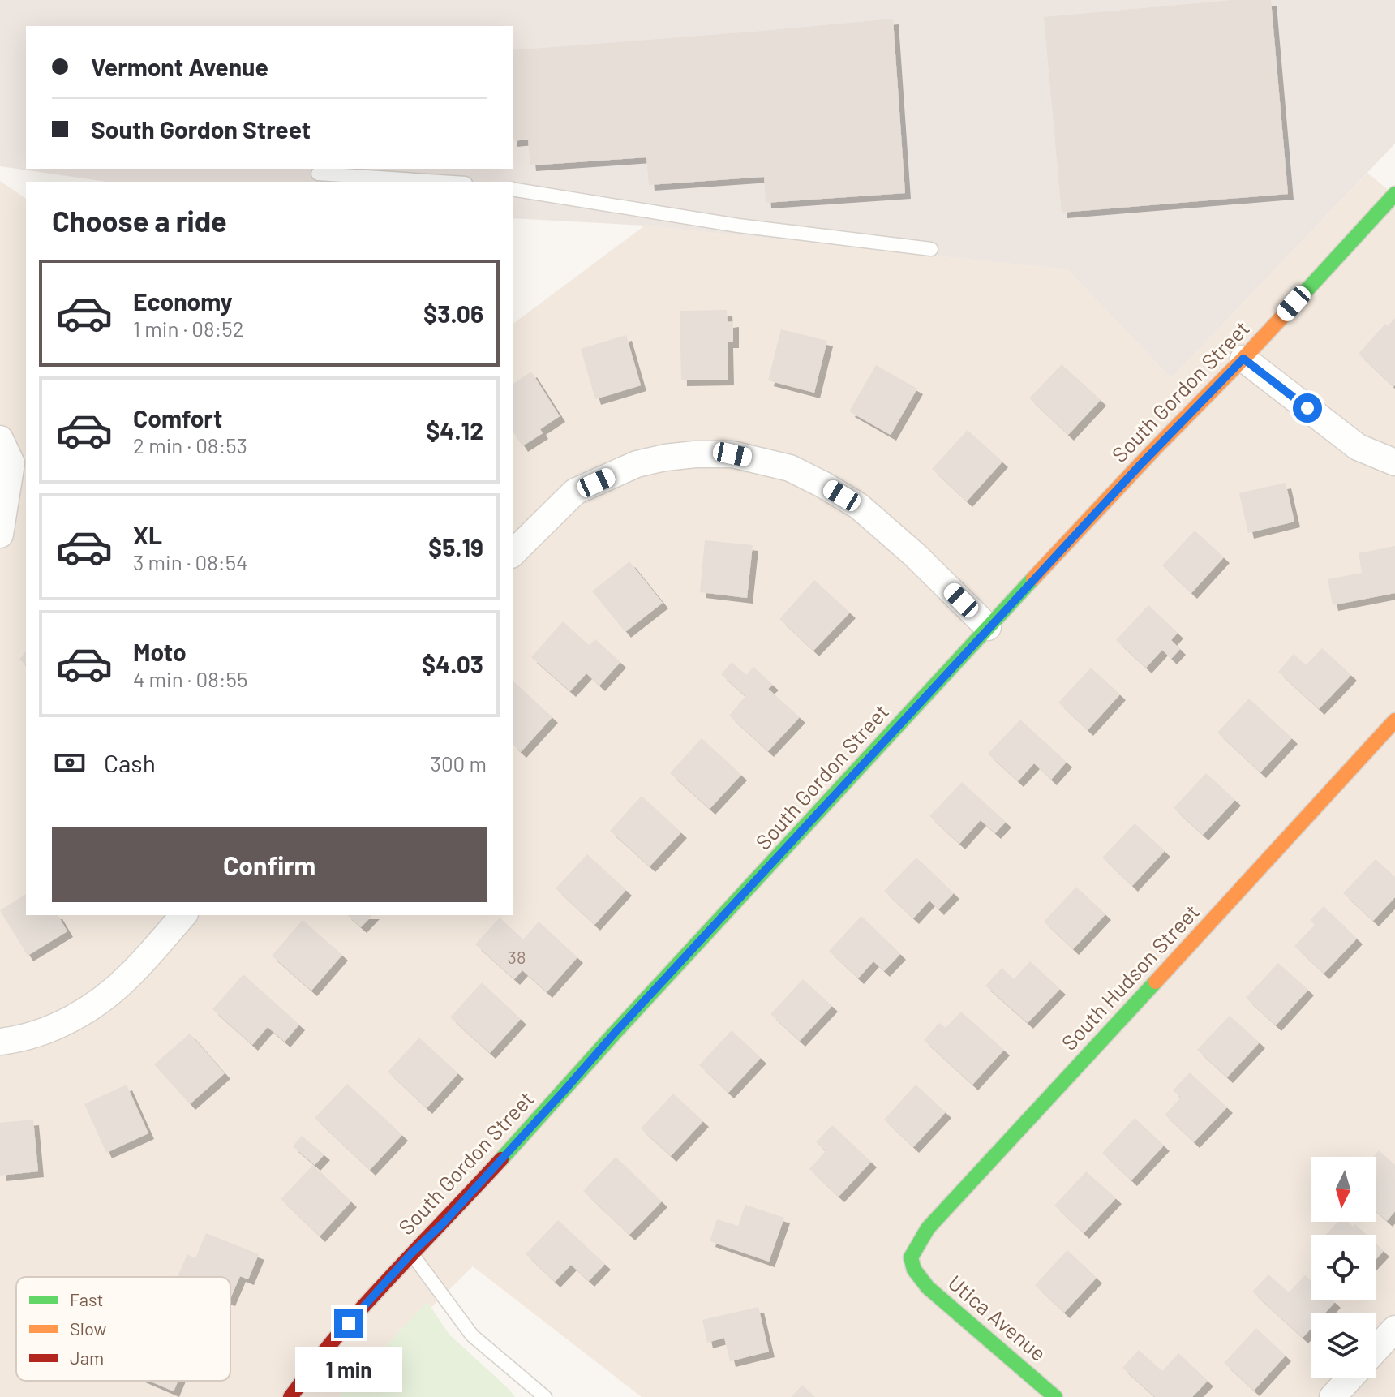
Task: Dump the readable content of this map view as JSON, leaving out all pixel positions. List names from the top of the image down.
{
  "streets": {
    "street": ["South Gordon Street", "South Hudson Street", "Utica Avenue"]
  },
  "crossings": [
    ["South Hudson Street", "Utica Avenue"]
  ],
  "house_numbers": ["38"],
  "legend": ["Fast", "Slow", "Jam"],
  "north": "bottom",
  "page": {
    "banner": ["Vermont Avenue", "South Gordon Street"],
    "heading": "Choose a ride",
    "list": [
      {
        "name": "Economy",
        "note": "1 min · 08:52",
        "value": "$3.06"
      },
      {
        "name": "Comfort",
        "note": "2 min · 08:53",
        "value": "$4.12"
      },
      {
        "name": "XL",
        "note": "3 min · 08:54",
        "value": "$5.19"
      },
      {
        "name": "Moto",
        "note": "4 min · 08:55",
        "value": "$4.03"
      }
    ],
    "pay": ["Cash", "300 m"],
    "buttons": "Confirm",
    "bubble": "1 min"
  }
}
